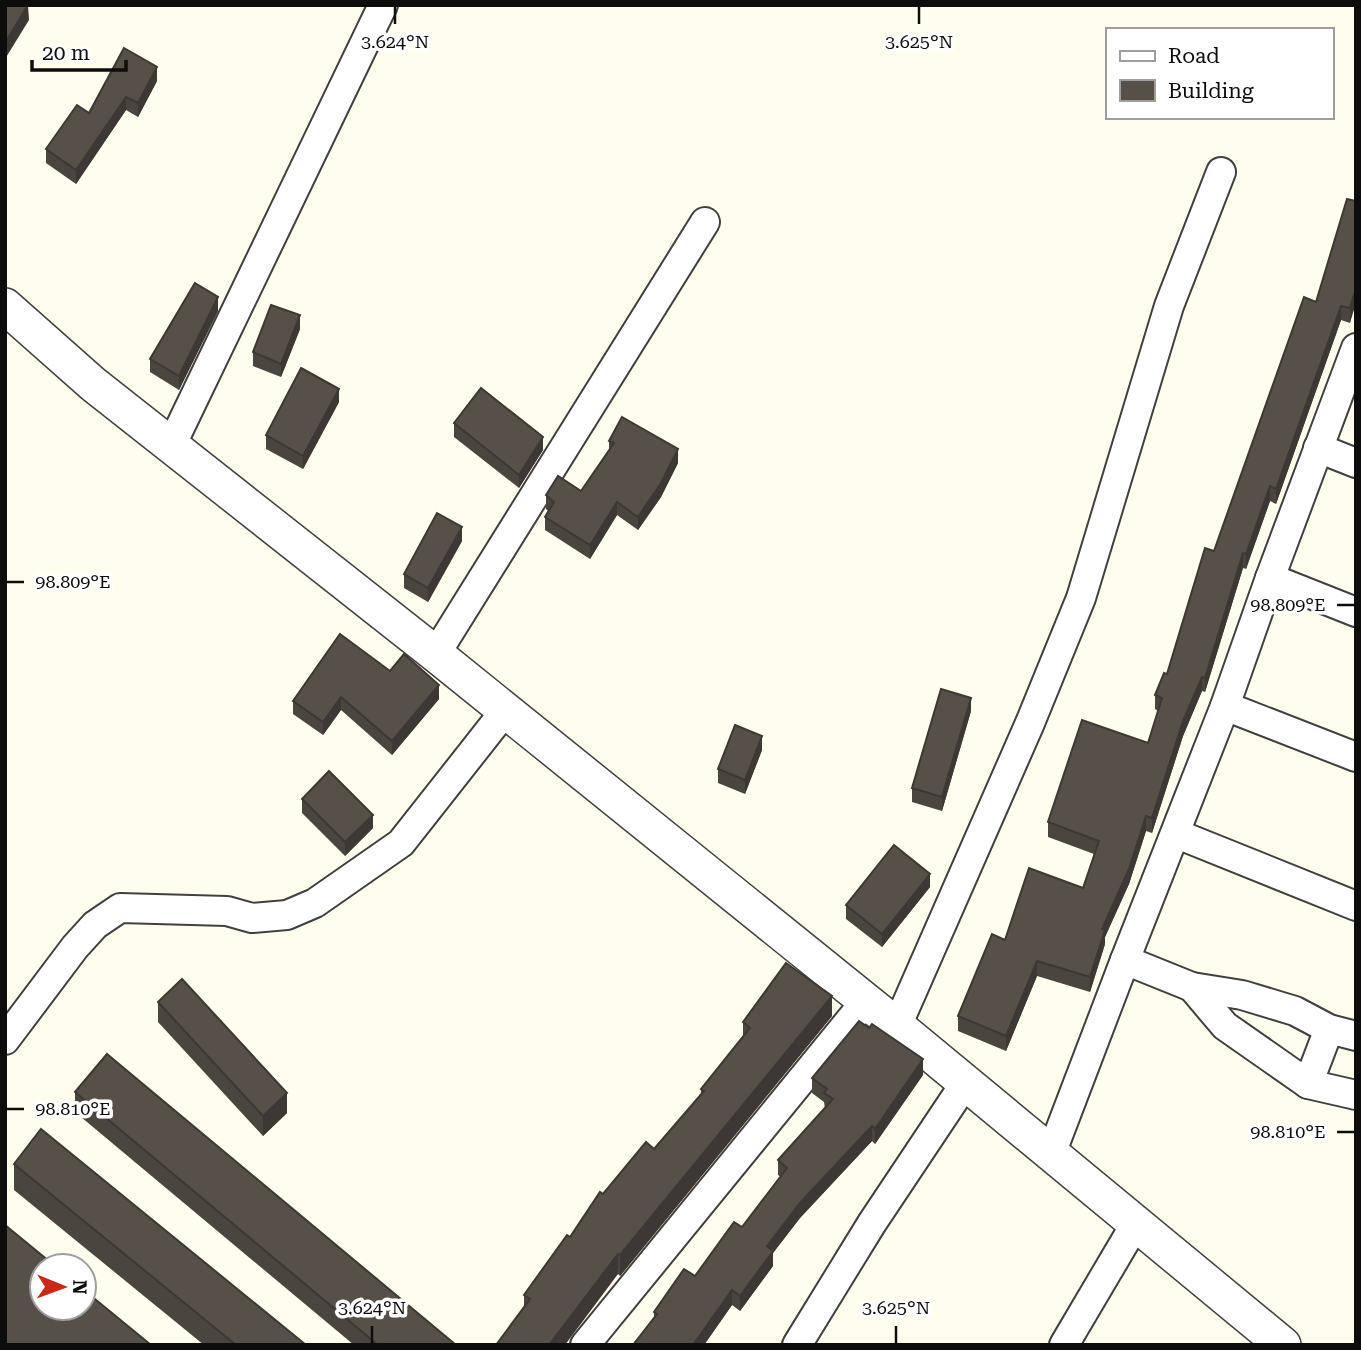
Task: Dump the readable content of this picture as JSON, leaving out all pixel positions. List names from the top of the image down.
{
  "legend": ["Road", "Building"],
  "scale_bar": "20 m",
  "north": "right",
  "coordinates": [
    "3.624°N",
    "3.625°N",
    "98.809°E",
    "98.810°E"
  ]
}
